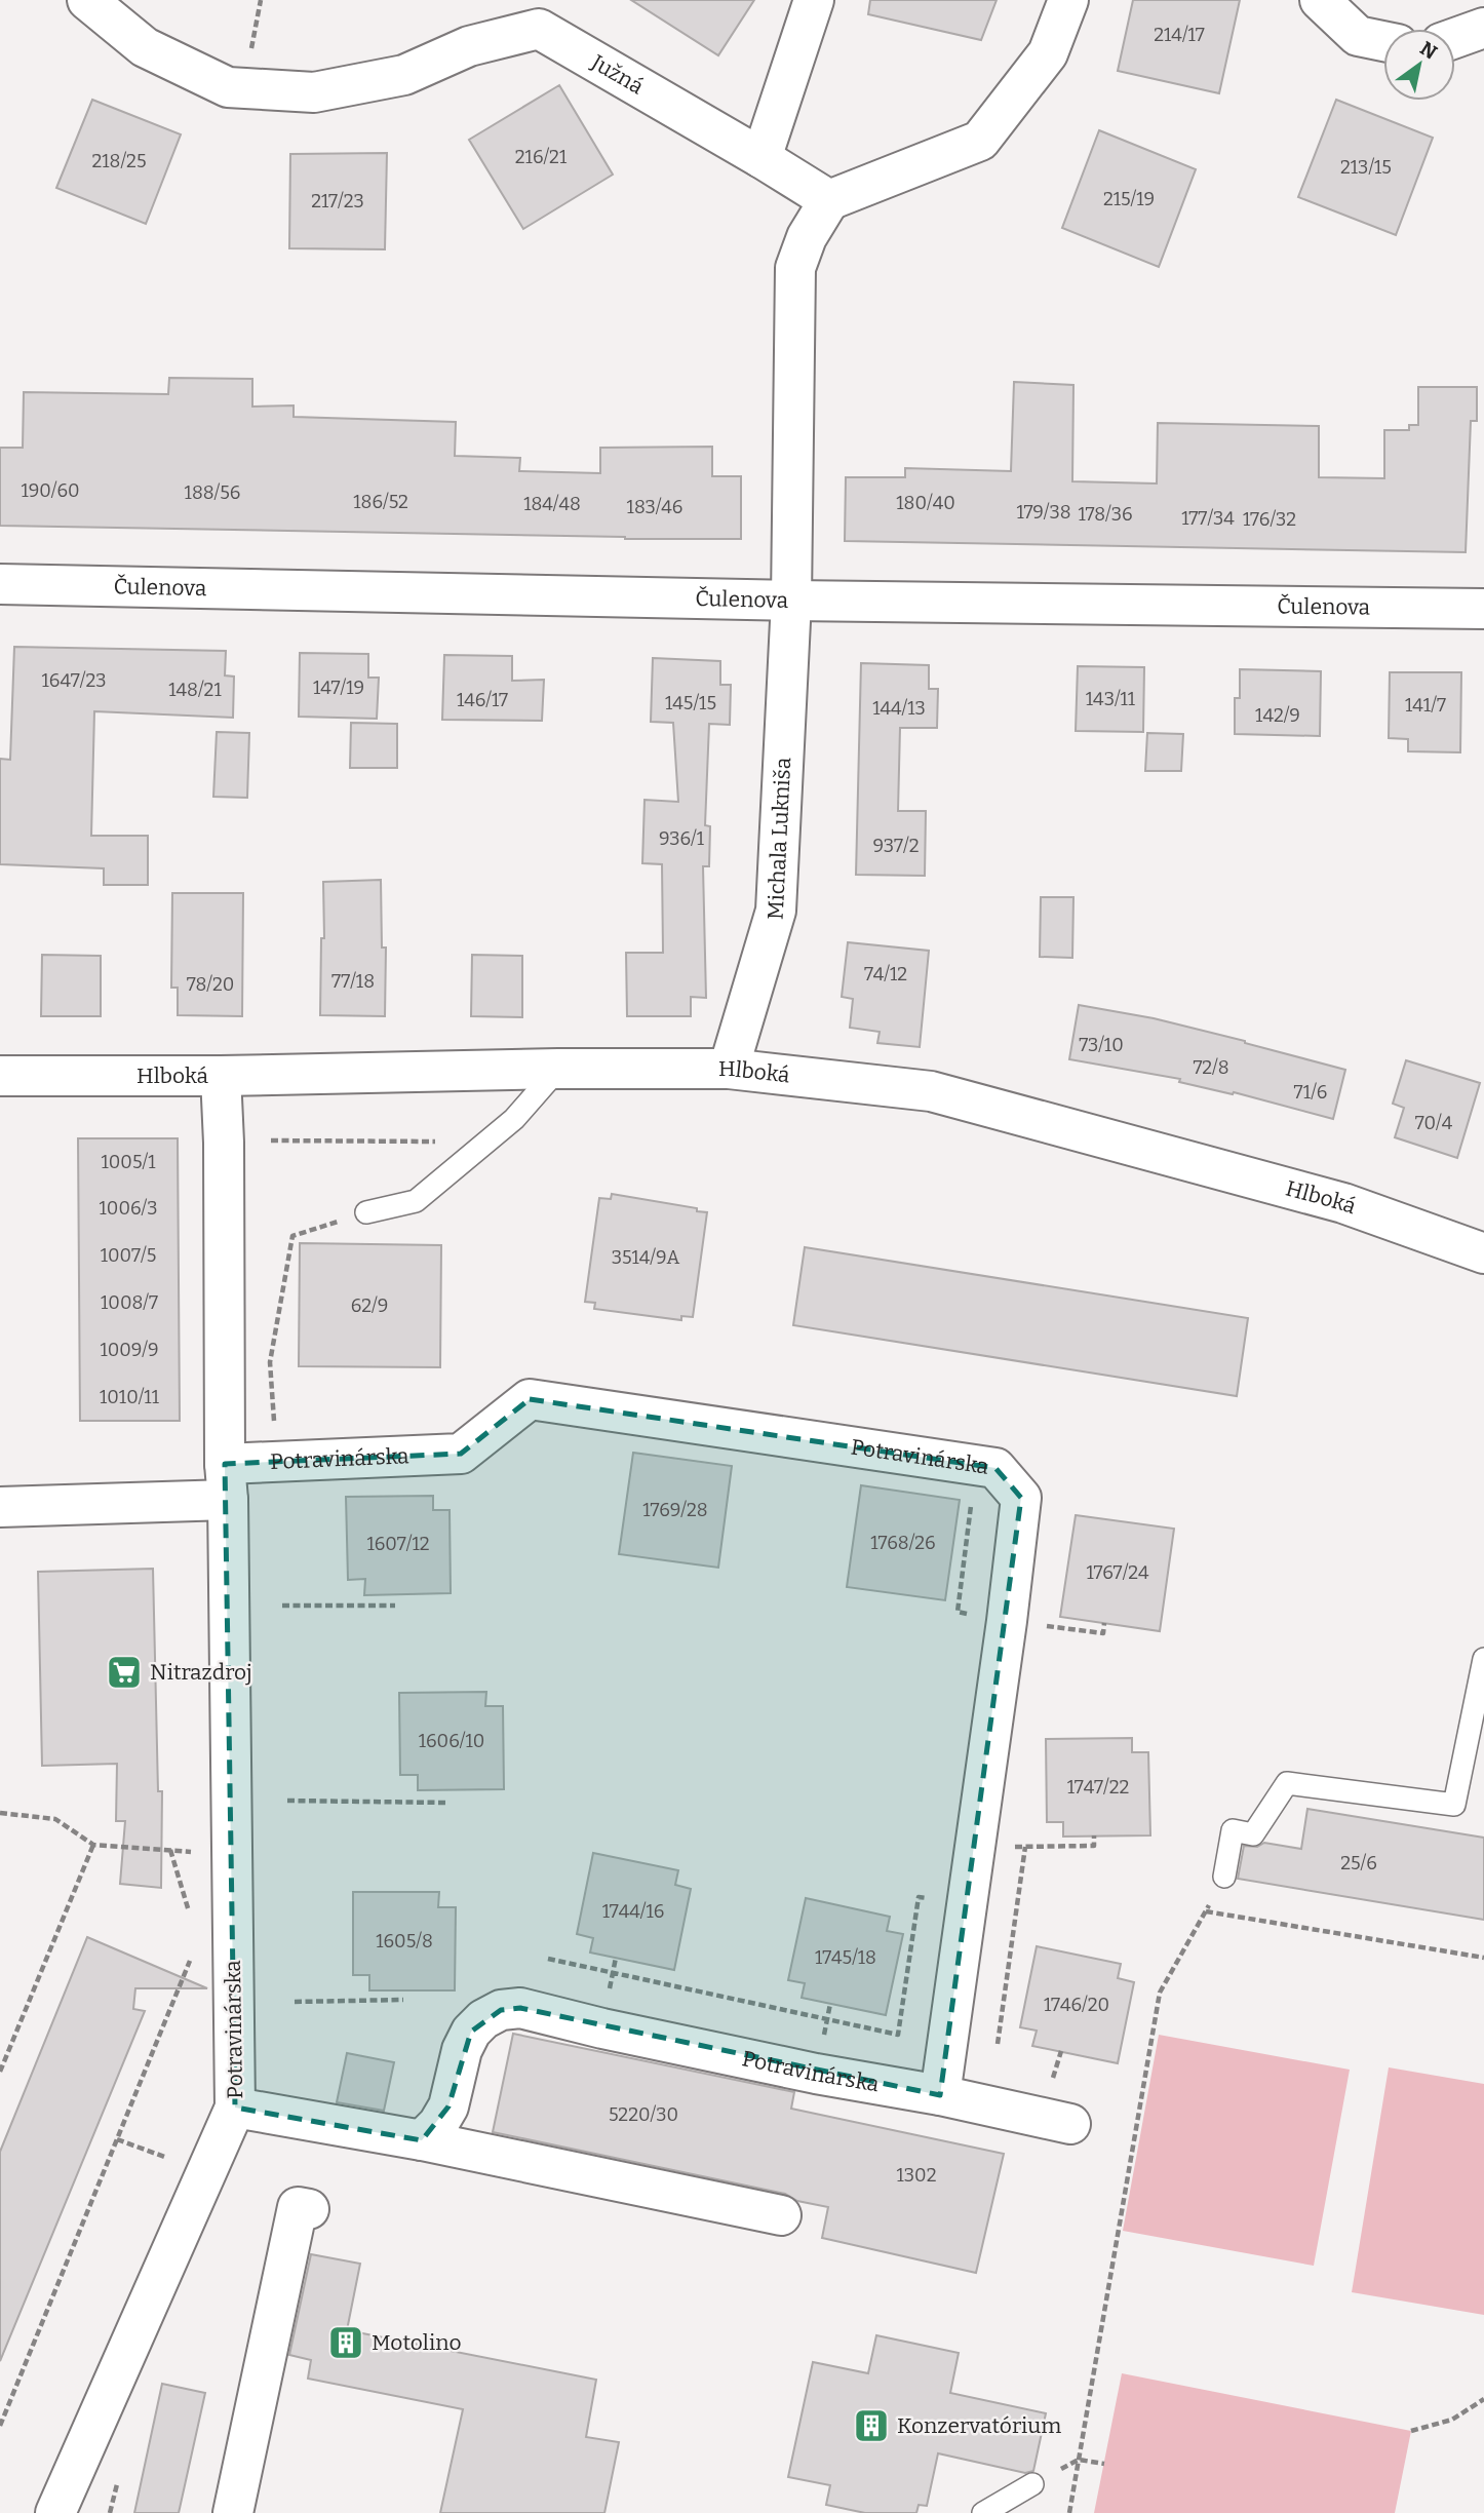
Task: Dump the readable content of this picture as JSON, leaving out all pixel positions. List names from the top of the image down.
{
  "streets": {
    "street": [
      "Južná",
      "Čulenova",
      "Michala Lukniša",
      "Hlboká",
      "Potravinárska"
    ]
  },
  "crossings": [
    ["Južná", "Michala Lukniša"],
    ["Čulenova", "Michala Lukniša"],
    ["Michala Lukniša", "Hlboká"],
    ["Hlboká", "Potravinárska"]
  ],
  "places": {
    "supermarket": ["Nitrazdroj"],
    "building": ["Motolino", "Konzervatórium"]
  },
  "house_numbers": [
    "214/17",
    "216/21",
    "218/25",
    "213/15",
    "215/19",
    "217/23",
    "190/60",
    "188/56",
    "186/52",
    "180/40",
    "184/48",
    "183/46",
    "179/38",
    "178/36",
    "177/34",
    "176/32",
    "1647/23",
    "147/19",
    "148/21",
    "143/11",
    "146/17",
    "145/15",
    "141/7",
    "144/13",
    "142/9",
    "936/1",
    "937/2",
    "74/12",
    "77/18",
    "78/20",
    "73/10",
    "72/8",
    "71/6",
    "70/4",
    "1005/1",
    "1006/3",
    "1007/5",
    "3514/9A",
    "1008/7",
    "62/9",
    "1009/9",
    "1010/11",
    "1769/28",
    "1768/26",
    "1607/12",
    "1767/24",
    "1606/10",
    "1747/22",
    "25/6",
    "1744/16",
    "1605/8",
    "1745/18",
    "1746/20",
    "5220/30",
    "1302"
  ],
  "north": "top right"
}
